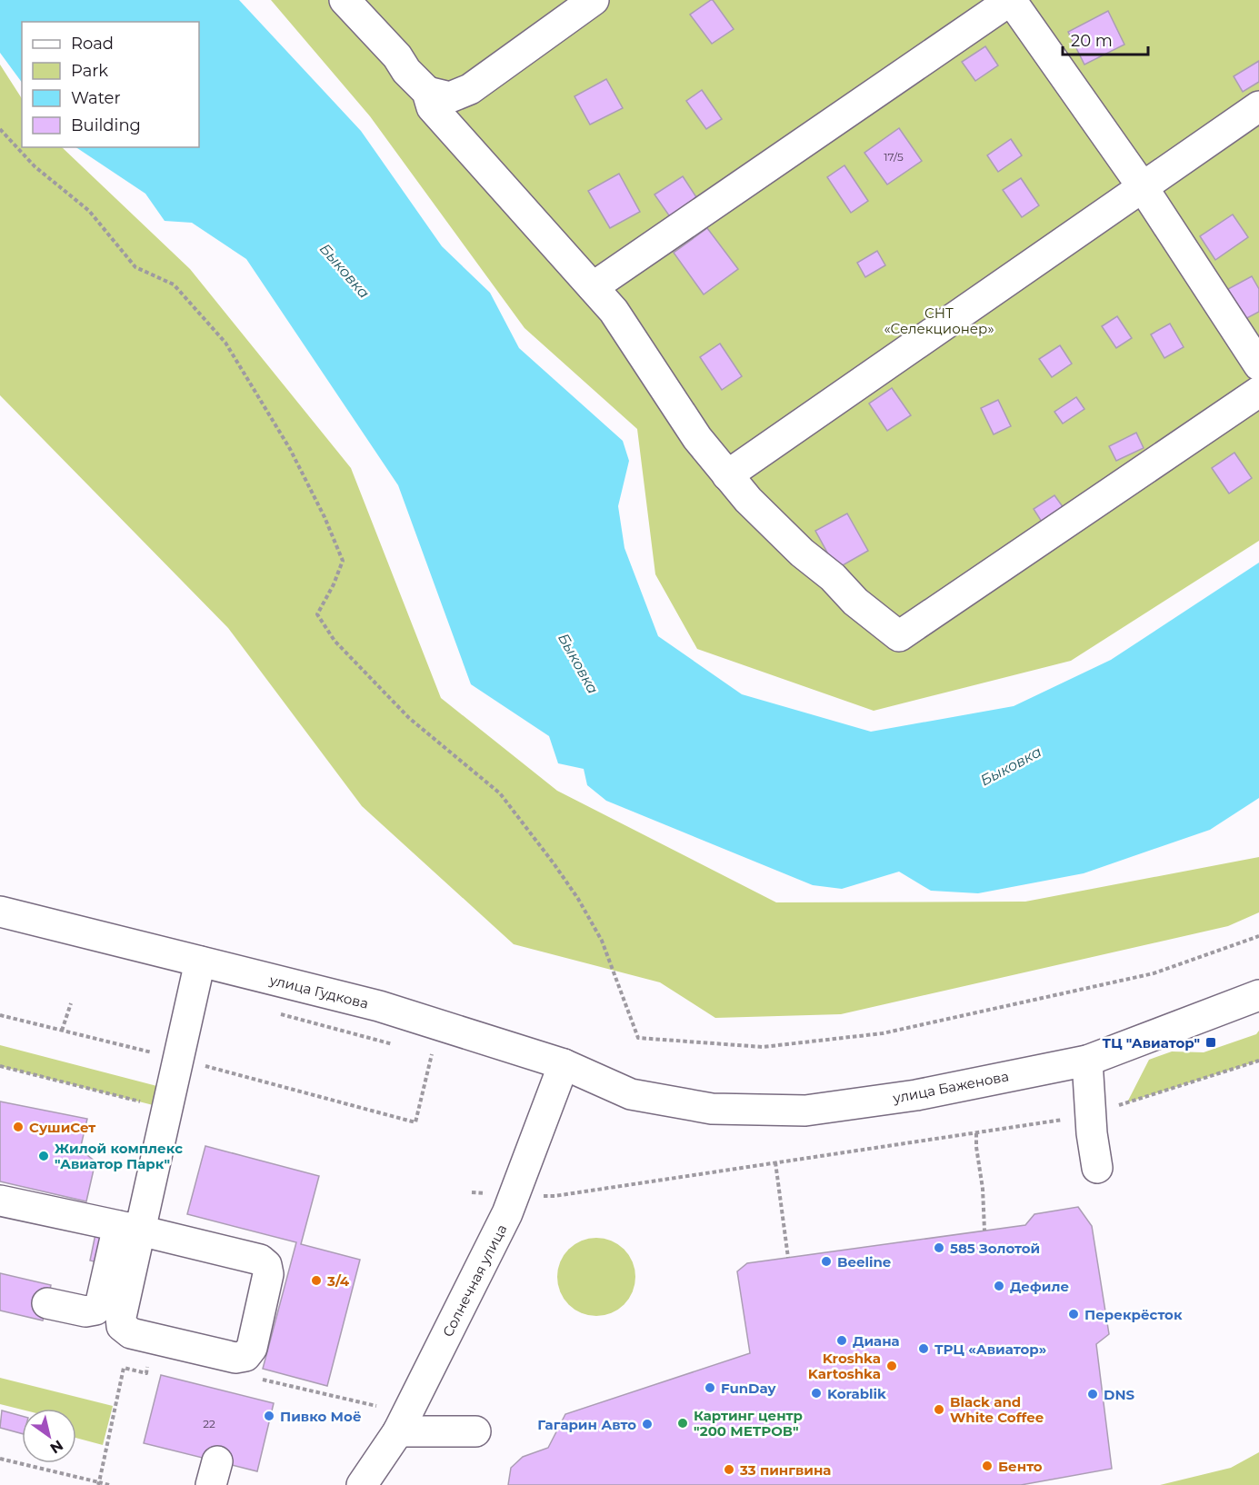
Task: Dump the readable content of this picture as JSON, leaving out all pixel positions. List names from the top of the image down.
{
  "streets": {
    "street": ["улица Гудкова", "улица Баженова", "Солнечная улица"]
  },
  "crossings": [
    ["улица Гудкова", "улица Баженова"],
    ["улица Гудкова", "Солнечная улица"]
  ],
  "water": ["Быковка"],
  "parks": ["СНТ «Селекционер»"],
  "places": {
    "transit": ["ТЦ \"Авиатор\""],
    "other": [
      "СушиСет",
      "Жилой комплекс \"Авиатор Парк\"",
      "585 Золотой",
      "Beeline",
      "3/4",
      "Дефиле",
      "Перекрёсток",
      "Диана",
      "ТРЦ «Авиатор»",
      "Kroshka Kartoshka",
      "FunDay",
      "Korablik",
      "DNS",
      "Black and White Coffee",
      "Пивко Моё",
      "Картинг центр \"200 МЕТРОВ\"",
      "Гагарин Авто",
      "Бенто",
      "33 пингвина"
    ]
  },
  "house_numbers": ["17/5", "22"],
  "legend": [
    "Road",
    "Park",
    "Water",
    "Building"
  ],
  "scale_bar": "20 m",
  "north": "bottom right"
}
